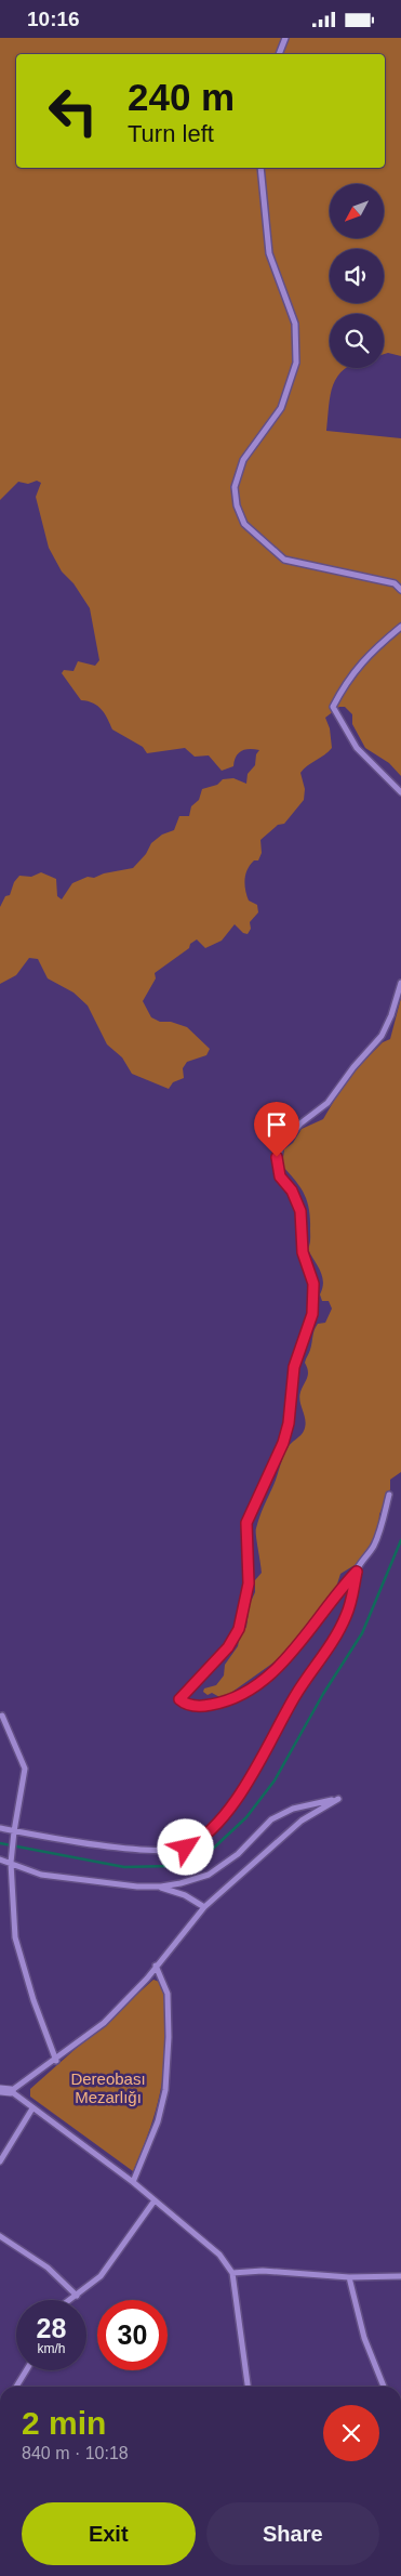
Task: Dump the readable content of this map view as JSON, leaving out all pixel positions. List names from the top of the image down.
{
  "parks": ["Dereobası Mezarlığı"],
  "north": "bottom left",
  "page": {
    "status": "10:16",
    "turn": ["240 m", "Turn left"],
    "speed": "28 km/h",
    "limit": "30",
    "heading": ["2 min", "840 m · 10:18"],
    "buttons": ["Exit", "Share"]
  }
}
